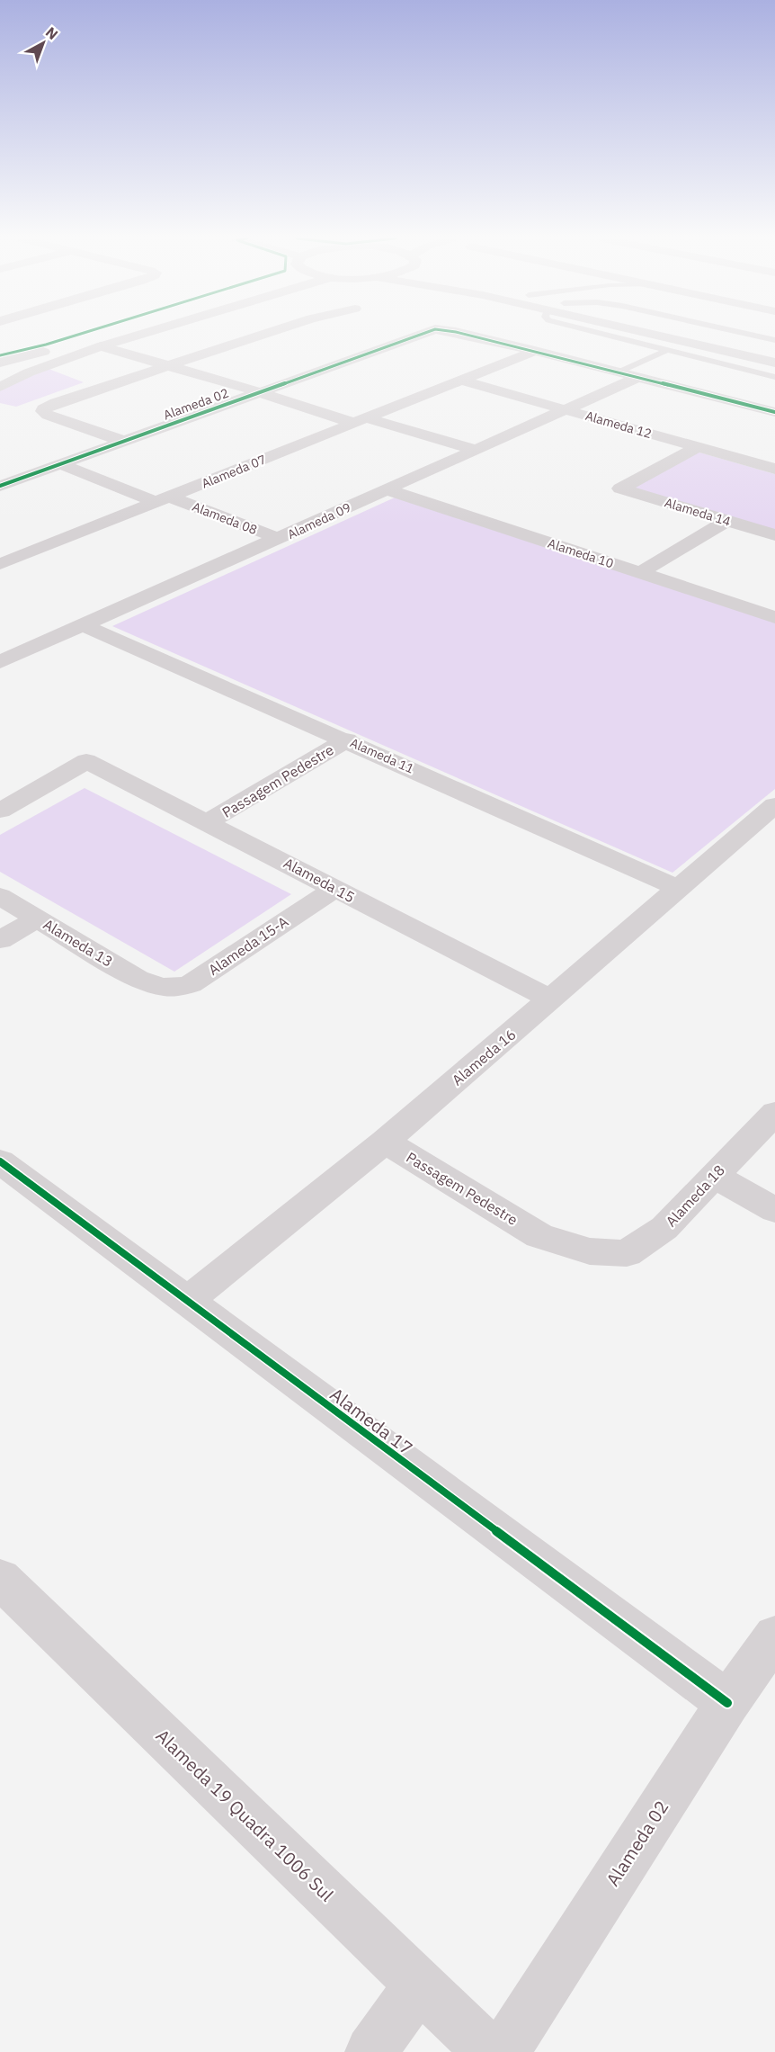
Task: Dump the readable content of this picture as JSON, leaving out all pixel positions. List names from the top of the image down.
{
  "streets": {
    "street": [
      "Alameda 02",
      "Alameda 12",
      "Alameda 07",
      "Alameda 14",
      "Alameda 08",
      "Alameda 09",
      "Alameda 10",
      "Alameda 11",
      "Passagem Pedestre",
      "Alameda 15",
      "Alameda 13",
      "Alameda 15-A",
      "Alameda 16",
      "Alameda 18",
      "Alameda 17",
      "Alameda 19 Quadra 1006 Sul"
    ]
  },
  "crossings": [
    ["Alameda 02", "Alameda 09"],
    ["Alameda 02", "Alameda 17"],
    ["Alameda 12", "Alameda 07"],
    ["Alameda 12", "Alameda 14"],
    ["Alameda 12", "Alameda 09"],
    ["Alameda 07", "Alameda 08"],
    ["Alameda 08", "Alameda 09"],
    ["Alameda 09", "Alameda 10"],
    ["Alameda 09", "Alameda 11"],
    ["Alameda 11", "Passagem Pedestre"],
    ["Alameda 11", "Alameda 16"],
    ["Passagem Pedestre", "Alameda 15"],
    ["Passagem Pedestre", "Alameda 16"],
    ["Passagem Pedestre", "Alameda 18"],
    ["Alameda 15", "Alameda 15-A"],
    ["Alameda 15", "Alameda 16"],
    ["Alameda 13", "Alameda 15-A"],
    ["Alameda 16", "Alameda 17"]
  ],
  "north": "top right"
}
